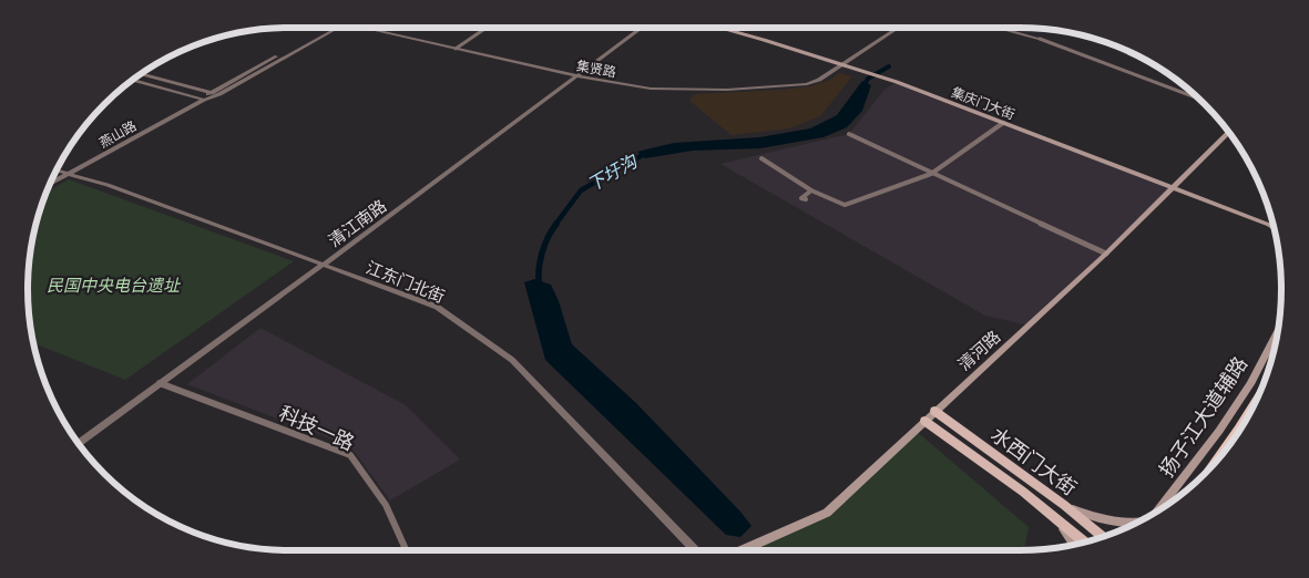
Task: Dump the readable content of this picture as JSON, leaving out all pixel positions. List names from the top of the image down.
{
  "streets": {
    "main road": [
      "集庆门大街",
      "清河路",
      "扬子江大道辅路",
      "水西门大街"
    ],
    "street": [
      "集贤路",
      "燕山路",
      "清江南路",
      "江东门北街",
      "科技一路"
    ]
  },
  "crossings": [
    ["集贤路", "集庆门大街"],
    ["集贤路", "清江南路"],
    ["集庆门大街", "清河路"],
    ["燕山路", "江东门北街"],
    ["清江南路", "江东门北街"],
    ["清江南路", "科技一路"],
    ["清河路", "水西门大街"]
  ],
  "water": ["下圩沟"],
  "parks": ["民国中央电台遗址"]
}
